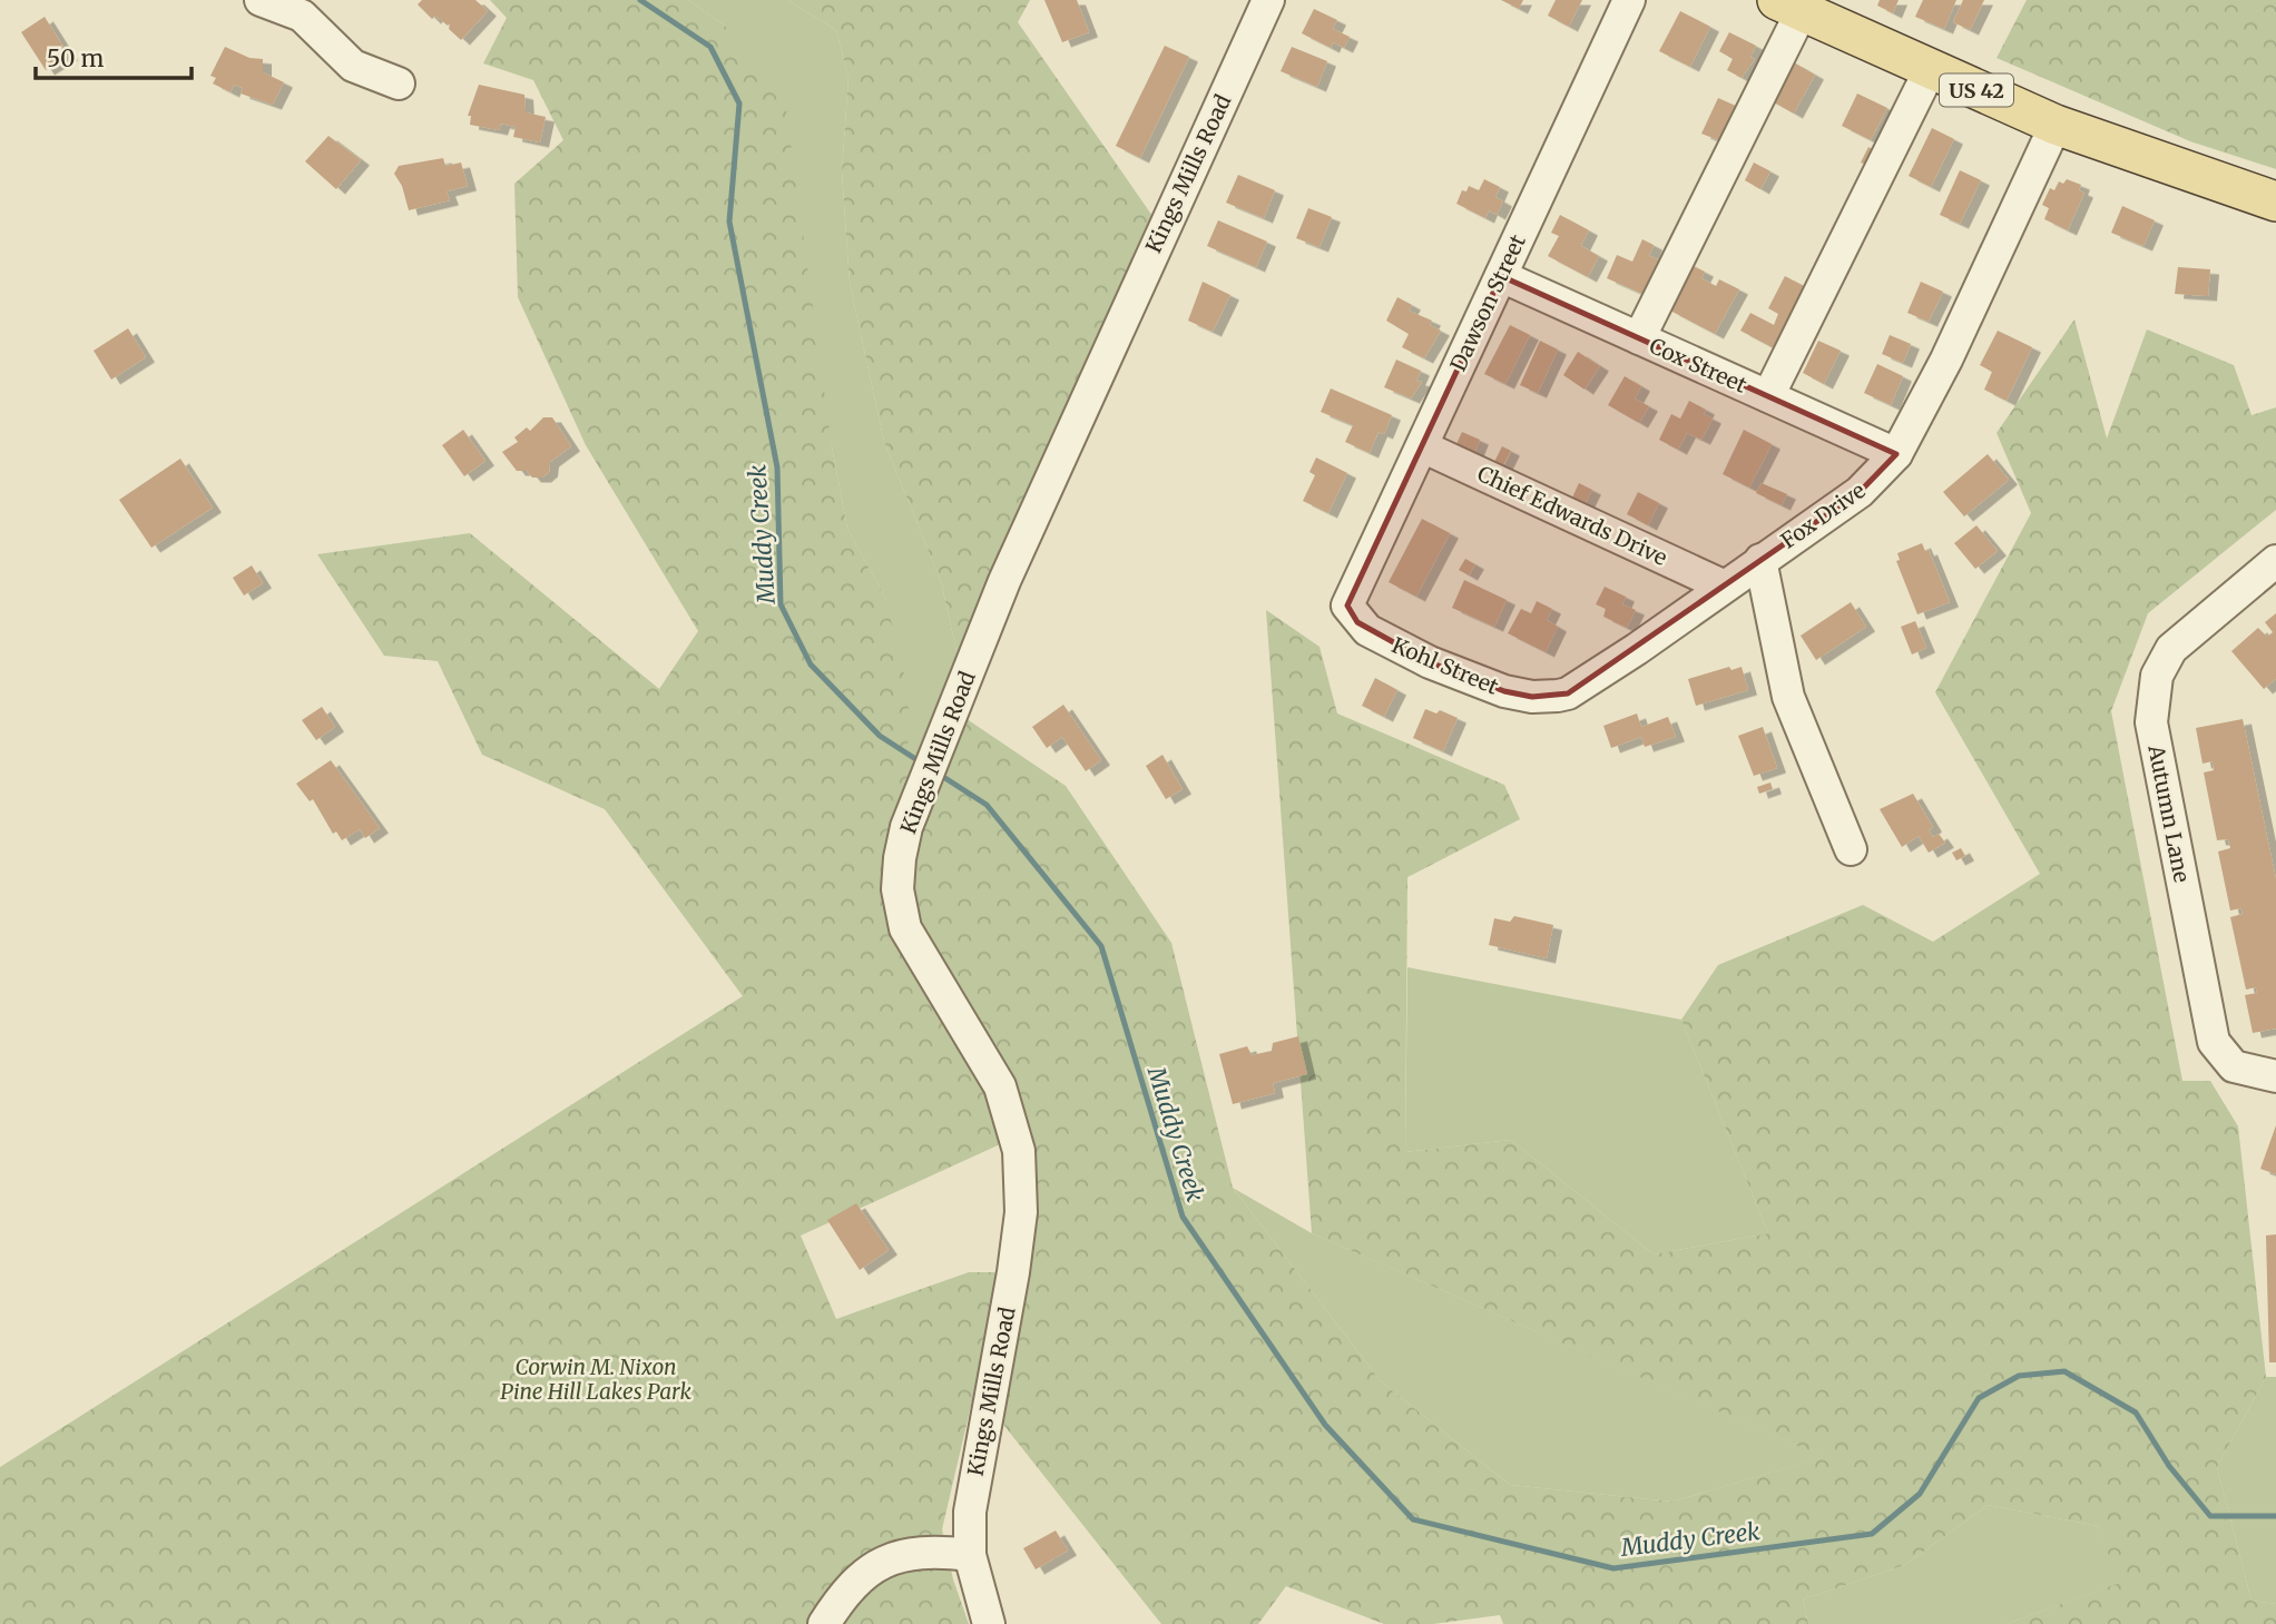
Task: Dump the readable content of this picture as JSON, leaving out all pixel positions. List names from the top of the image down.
{
  "streets": {
    "main road": ["US 42"],
    "street": [
      "Kings Mills Road",
      "Dawson Street",
      "Cox Street",
      "Chief Edwards Drive",
      "Fox Drive",
      "Kohl Street",
      "Autumn Lane"
    ]
  },
  "crossings": [
    ["US 42", "Fox Drive"],
    ["Dawson Street", "Cox Street"],
    ["Dawson Street", "Chief Edwards Drive"],
    ["Dawson Street", "Kohl Street"],
    ["Cox Street", "Fox Drive"],
    ["Chief Edwards Drive", "Fox Drive"],
    ["Fox Drive", "Kohl Street"]
  ],
  "water": ["Muddy Creek"],
  "parks": ["Corwin M. Nixon Pine Hill Lakes Park"],
  "scale_bar": "50 m"
}
